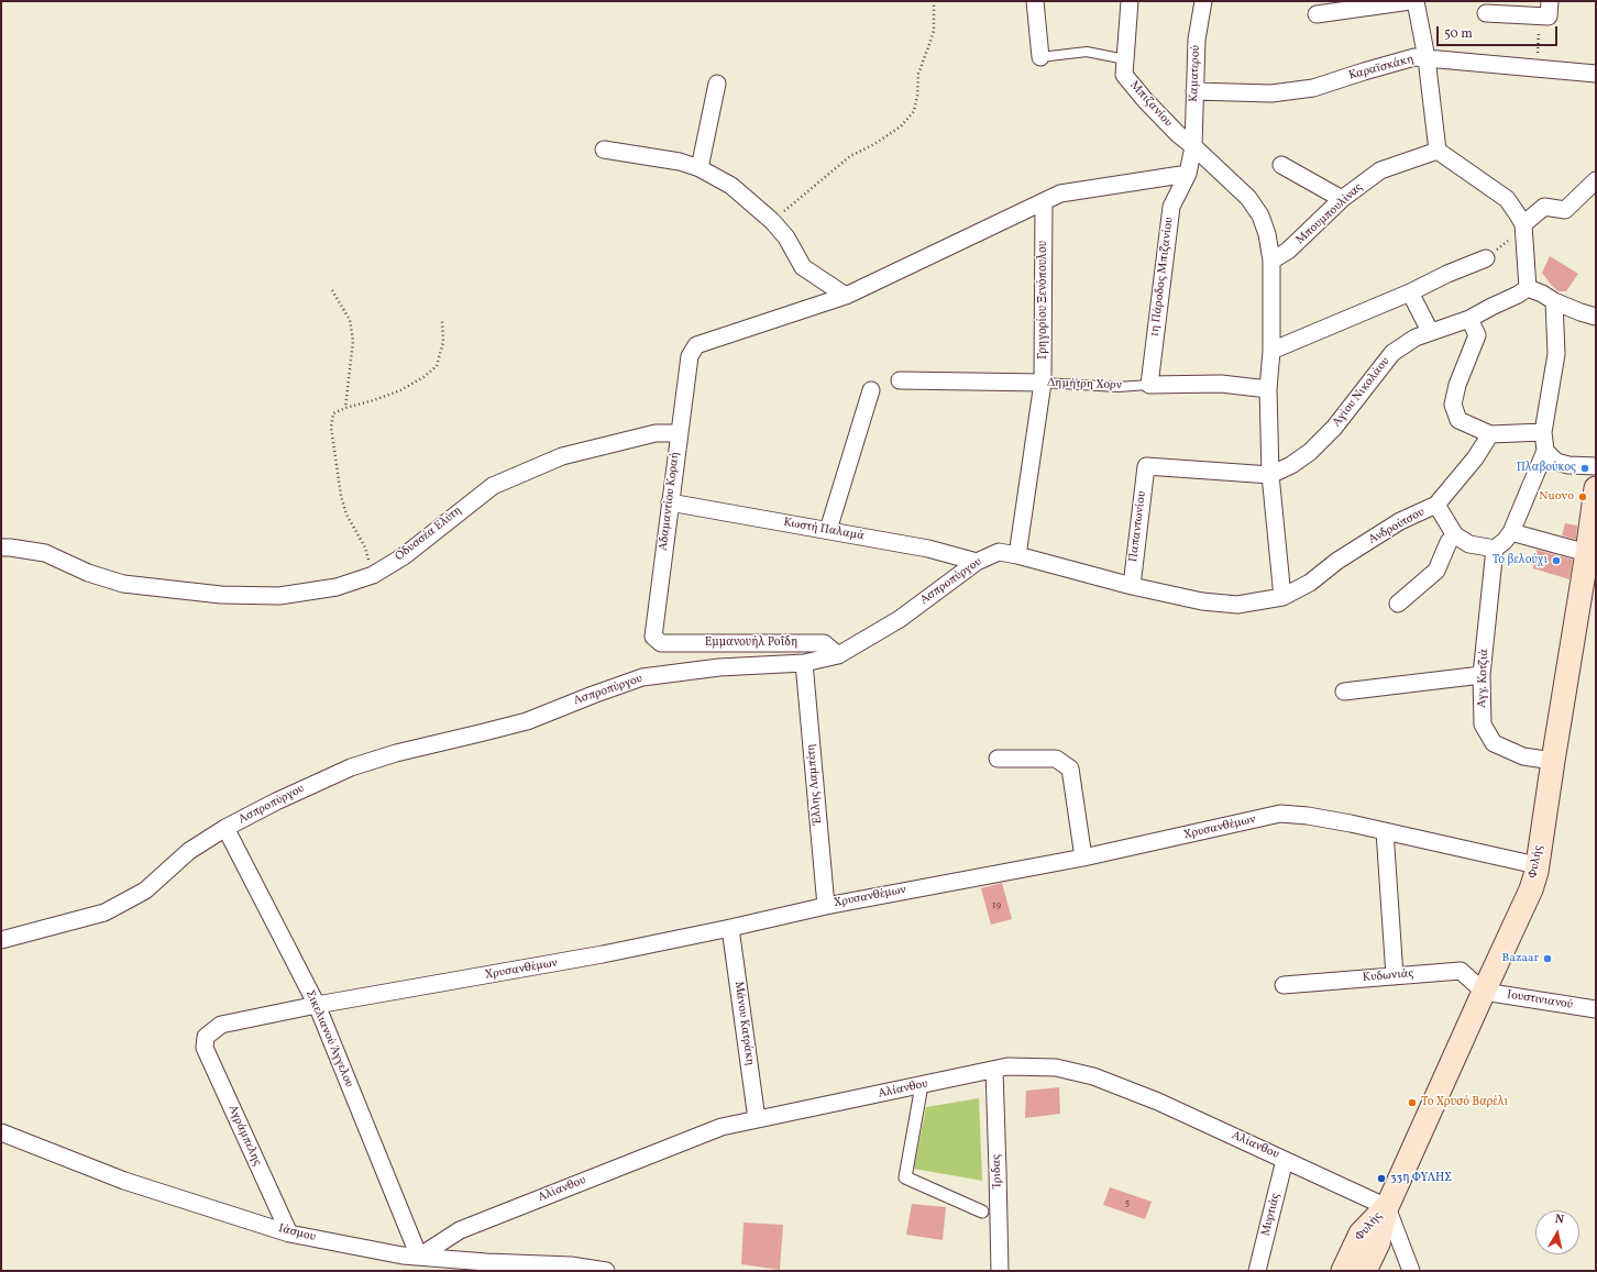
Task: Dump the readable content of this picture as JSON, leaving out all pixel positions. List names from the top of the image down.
{
  "streets": {
    "main road": ["Φυλής"],
    "street": [
      "Καραϊσκάκη",
      "Καματερού",
      "Μπιζανίου",
      "Μπουμπουλίνας",
      "1η Πάροδος Μπιζανίου",
      "Γρηγορίου Ξενόπουλου",
      "Δημήτρη Χορν",
      "Αγίου Νικολάου",
      "Αδαμαντίου Κοραή",
      "Παπαντωνίου",
      "Ανδρούτσου",
      "Κωστή Παλαμά",
      "Οδυσσέα Ελύτη",
      "Ασπροπύργου",
      "Εμμανουήλ Ροΐδη",
      "Αγγ. Κοτζιά",
      "Έλλης Λαμπέτη",
      "Χρυσανθέμων",
      "Κυδωνιάς",
      "Ιουστινιανού",
      "Μάνου Κατράκη",
      "Σικελιανού Άγγελου",
      "Αλίανθου",
      "Αγράμπελης",
      "Ίριδας",
      "Μυρτιάς",
      "Ιάσμου"
    ]
  },
  "crossings": [
    ["Καραϊσκάκη", "Καματερού"],
    ["Καματερού", "Μπιζανίου"],
    ["Καματερού", "1η Πάροδος Μπιζανίου"],
    ["Μπιζανίου", "Μπουμπουλίνας"],
    ["Μπιζανίου", "Δημήτρη Χορν"],
    ["Μπιζανίου", "Αγίου Νικολάου"],
    ["Μπιζανίου", "Ανδρούτσου"],
    ["Μπιζανίου", "Ασπροπύργου"],
    ["1η Πάροδος Μπιζανίου", "Δημήτρη Χορν"],
    ["Γρηγορίου Ξενόπουλου", "Δημήτρη Χορν"],
    ["Γρηγορίου Ξενόπουλου", "Ασπροπύργου"],
    ["Αγίου Νικολάου", "Παπαντωνίου"],
    ["Αδαμαντίου Κοραή", "Κωστή Παλαμά"],
    ["Αδαμαντίου Κοραή", "Οδυσσέα Ελύτη"],
    ["Αδαμαντίου Κοραή", "Εμμανουήλ Ροΐδη"],
    ["Παπαντωνίου", "Ασπροπύργου"],
    ["Ανδρούτσου", "Ασπροπύργου"],
    ["Κωστή Παλαμά", "Ασπροπύργου"],
    ["Ασπροπύργου", "Εμμανουήλ Ροΐδη"],
    ["Ασπροπύργου", "Έλλης Λαμπέτη"],
    ["Ασπροπύργου", "Σικελιανού Άγγελου"],
    ["Αγγ. Κοτζιά", "Φυλής"],
    ["Έλλης Λαμπέτη", "Χρυσανθέμων"],
    ["Χρυσανθέμων", "Φυλής"],
    ["Χρυσανθέμων", "Μάνου Κατράκη"],
    ["Χρυσανθέμων", "Σικελιανού Άγγελου"],
    ["Χρυσανθέμων", "Αγράμπελης"],
    ["Φυλής", "Κυδωνιάς"],
    ["Φυλής", "Ιουστινιανού"],
    ["Φυλής", "Αλίανθου"],
    ["Κυδωνιάς", "Ιουστινιανού"],
    ["Μάνου Κατράκη", "Αλίανθου"],
    ["Σικελιανού Άγγελου", "Αλίανθου"],
    ["Σικελιανού Άγγελου", "Ιάσμου"],
    ["Αλίανθου", "Ίριδας"],
    ["Αλίανθου", "Μυρτιάς"],
    ["Αλίανθου", "Ιάσμου"],
    ["Αγράμπελης", "Ιάσμου"]
  ],
  "places": [
    "Πλαβούκος",
    "Nuovo",
    "Το βελούχι",
    "Bazaar",
    "Το Χρυσό Βαρέλι",
    "33η ΦΥΛΗΣ"
  ],
  "house_numbers": ["19", "5"],
  "scale_bar": "50 m",
  "north": "top"
}
